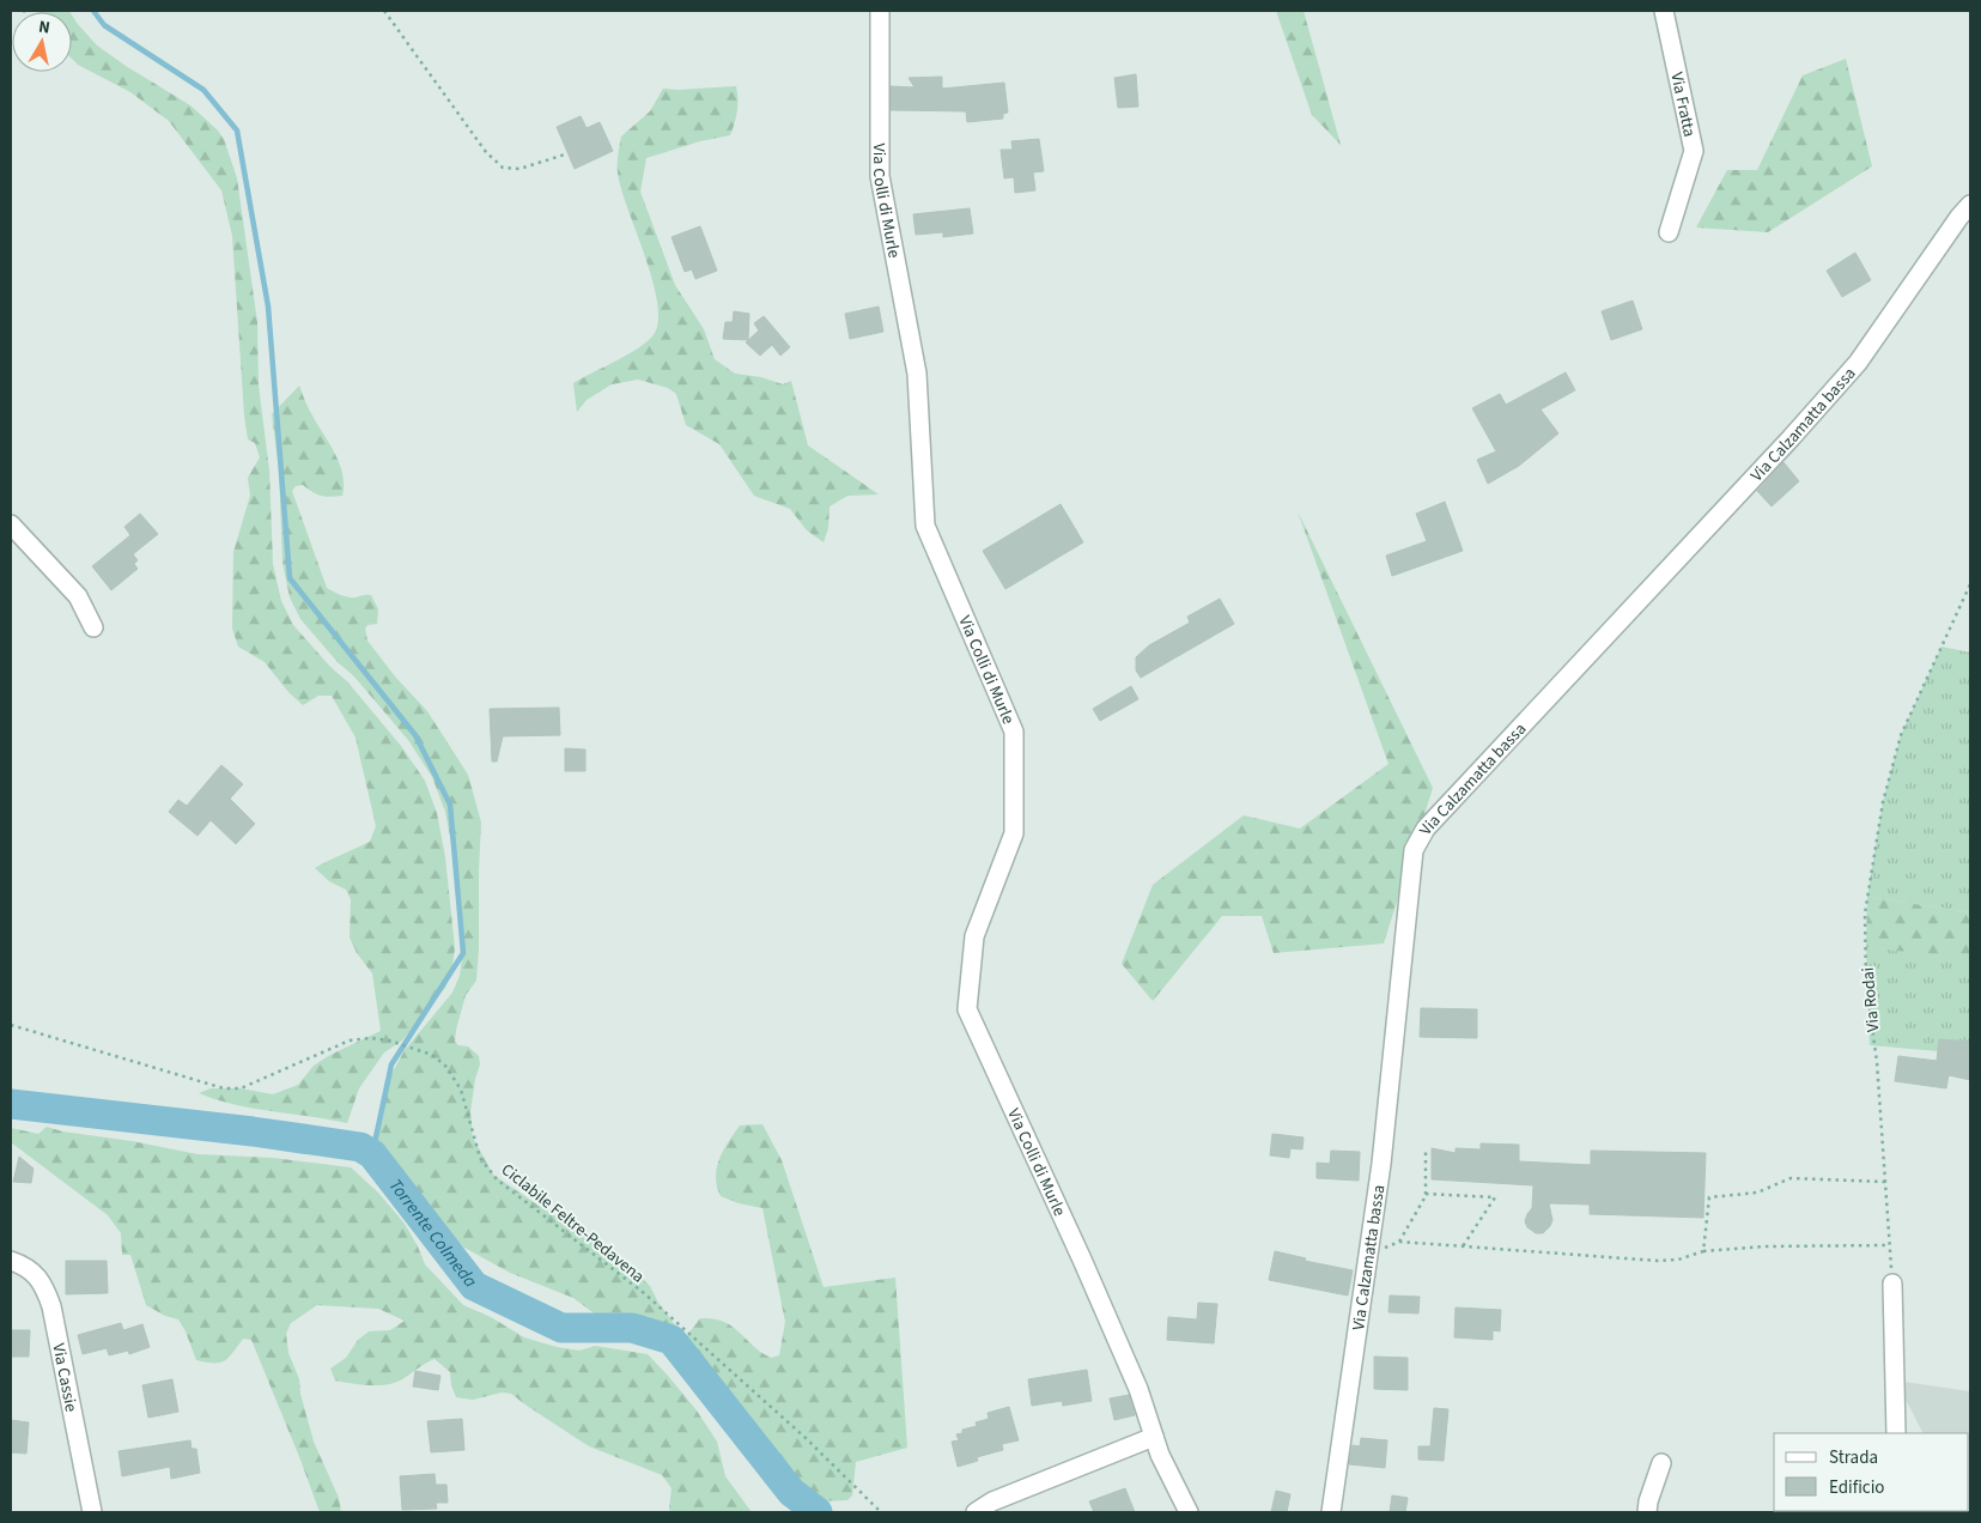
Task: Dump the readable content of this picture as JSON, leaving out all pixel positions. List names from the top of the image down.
{
  "streets": {
    "street": [
      "Via Fratta",
      "Via Colli di Murle",
      "Via Calzamatta bassa",
      "Via Cassie"
    ],
    "path": ["Via Rodai", "Ciclabile Feltre-Pedavena"]
  },
  "water": ["Torrente Colmeda"],
  "legend": ["Strada", "Edificio"],
  "north": "top"
}
